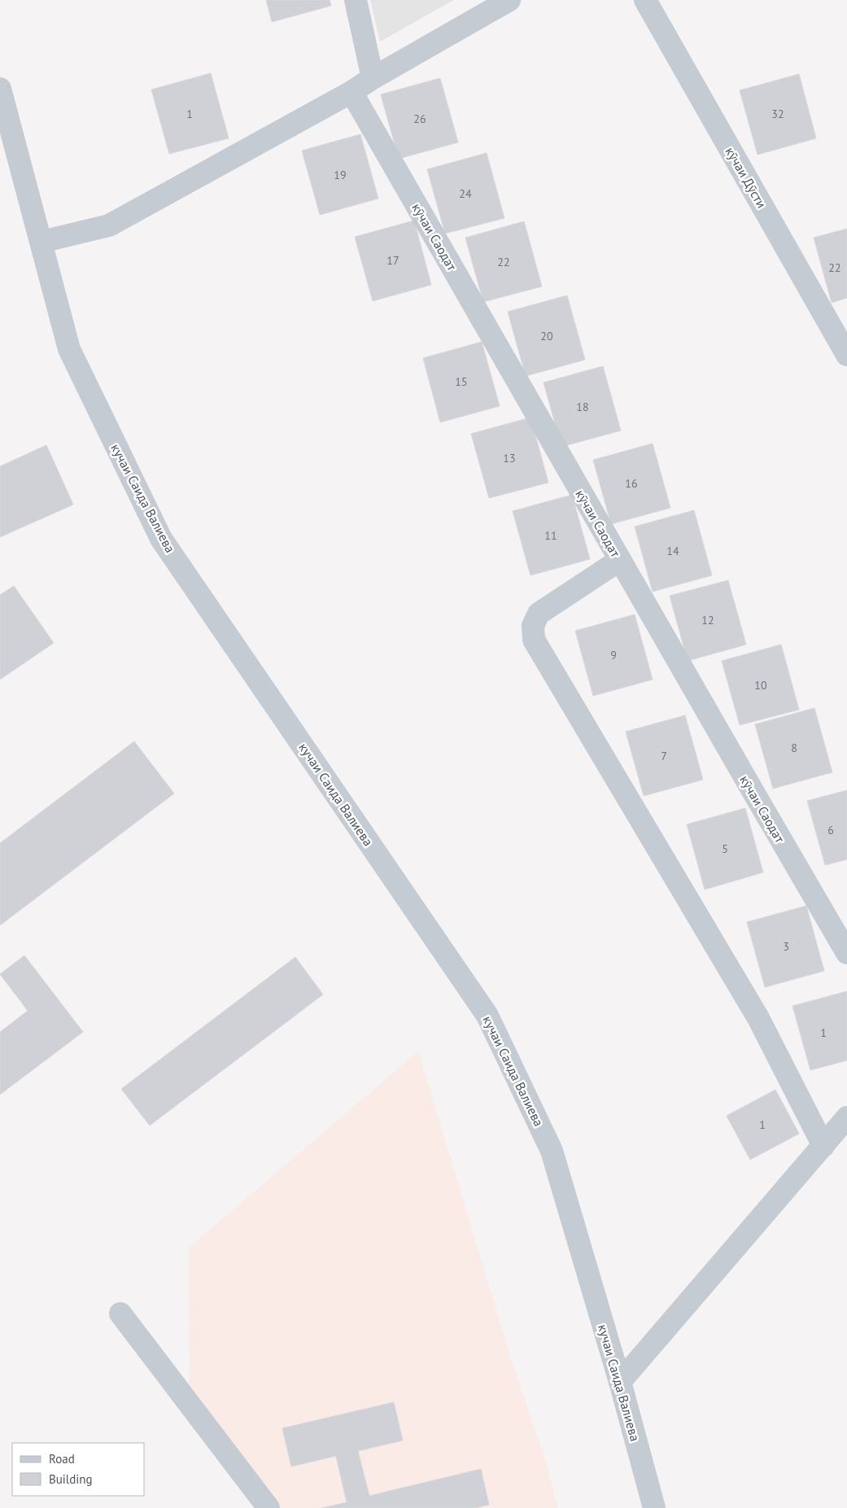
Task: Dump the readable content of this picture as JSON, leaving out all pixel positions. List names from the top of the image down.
{
  "streets": {
    "street": ["кӯчаи Дӯсти", "кӯчаи Саодат", "кучаи Саида Валиева"]
  },
  "house_numbers": [
    "1",
    "32",
    "26",
    "19",
    "24",
    "17",
    "22",
    "22",
    "20",
    "15",
    "18",
    "13",
    "16",
    "11",
    "14",
    "12",
    "9",
    "10",
    "8",
    "7",
    "6",
    "5",
    "3",
    "1",
    "1"
  ],
  "legend": ["Road", "Building"]
}
